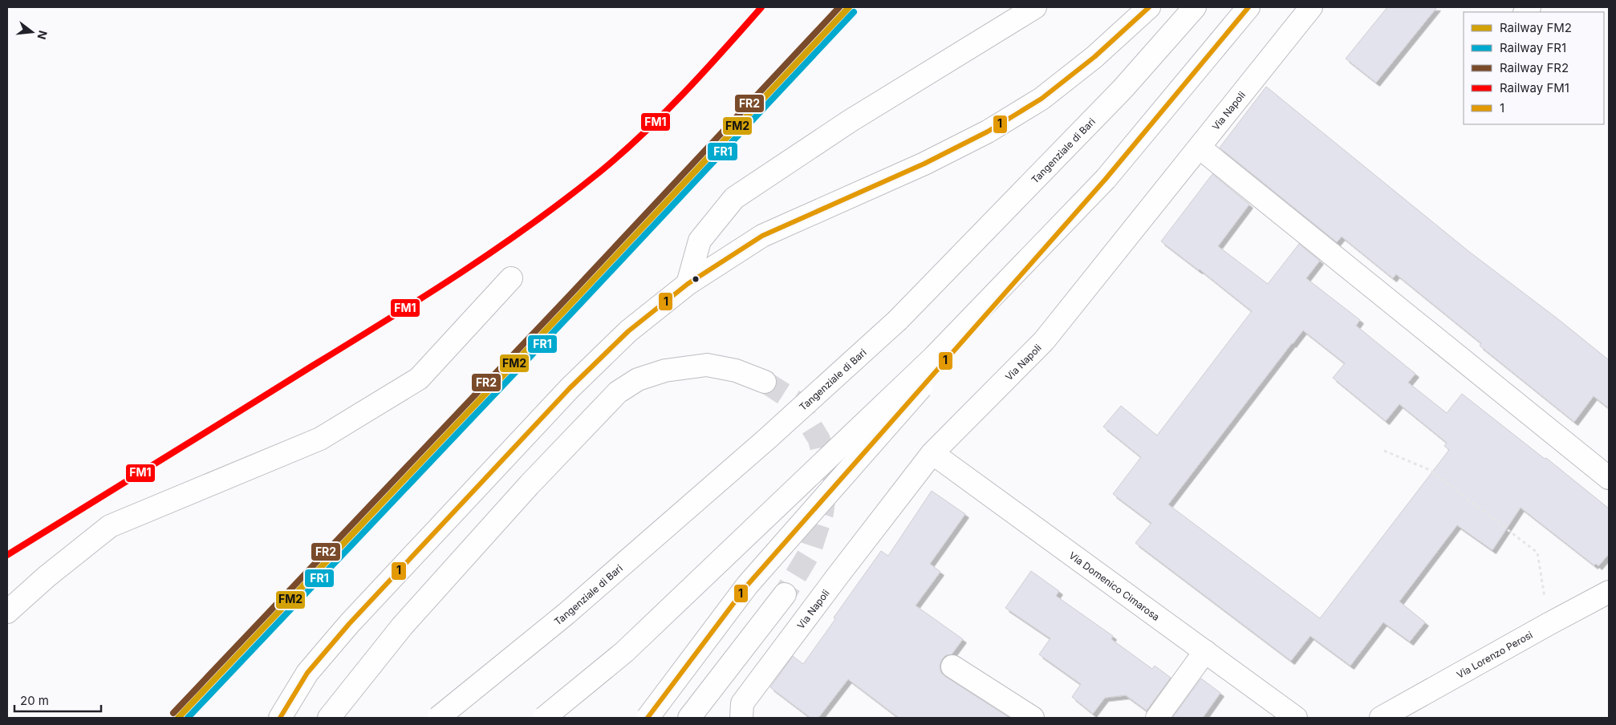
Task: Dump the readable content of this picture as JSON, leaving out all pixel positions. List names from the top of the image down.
{
  "streets": {
    "main road": [
      "Via Napoli",
      "Tangenziale di Bari",
      "Via Domenico Cimarosa",
      "Via Lorenzo Perosi"
    ]
  },
  "crossings": [
    ["Via Napoli", "Via Domenico Cimarosa"]
  ],
  "lines": [
    "rail line FM2",
    "rail line FR2",
    "rail line FM1",
    "transit line 1",
    "rail line FR1"
  ],
  "legend": [
    "Railway FM2",
    "Railway FR1",
    "Railway FR2",
    "Railway FM1",
    "1"
  ],
  "scale_bar": "20 m",
  "north": "right"
}
